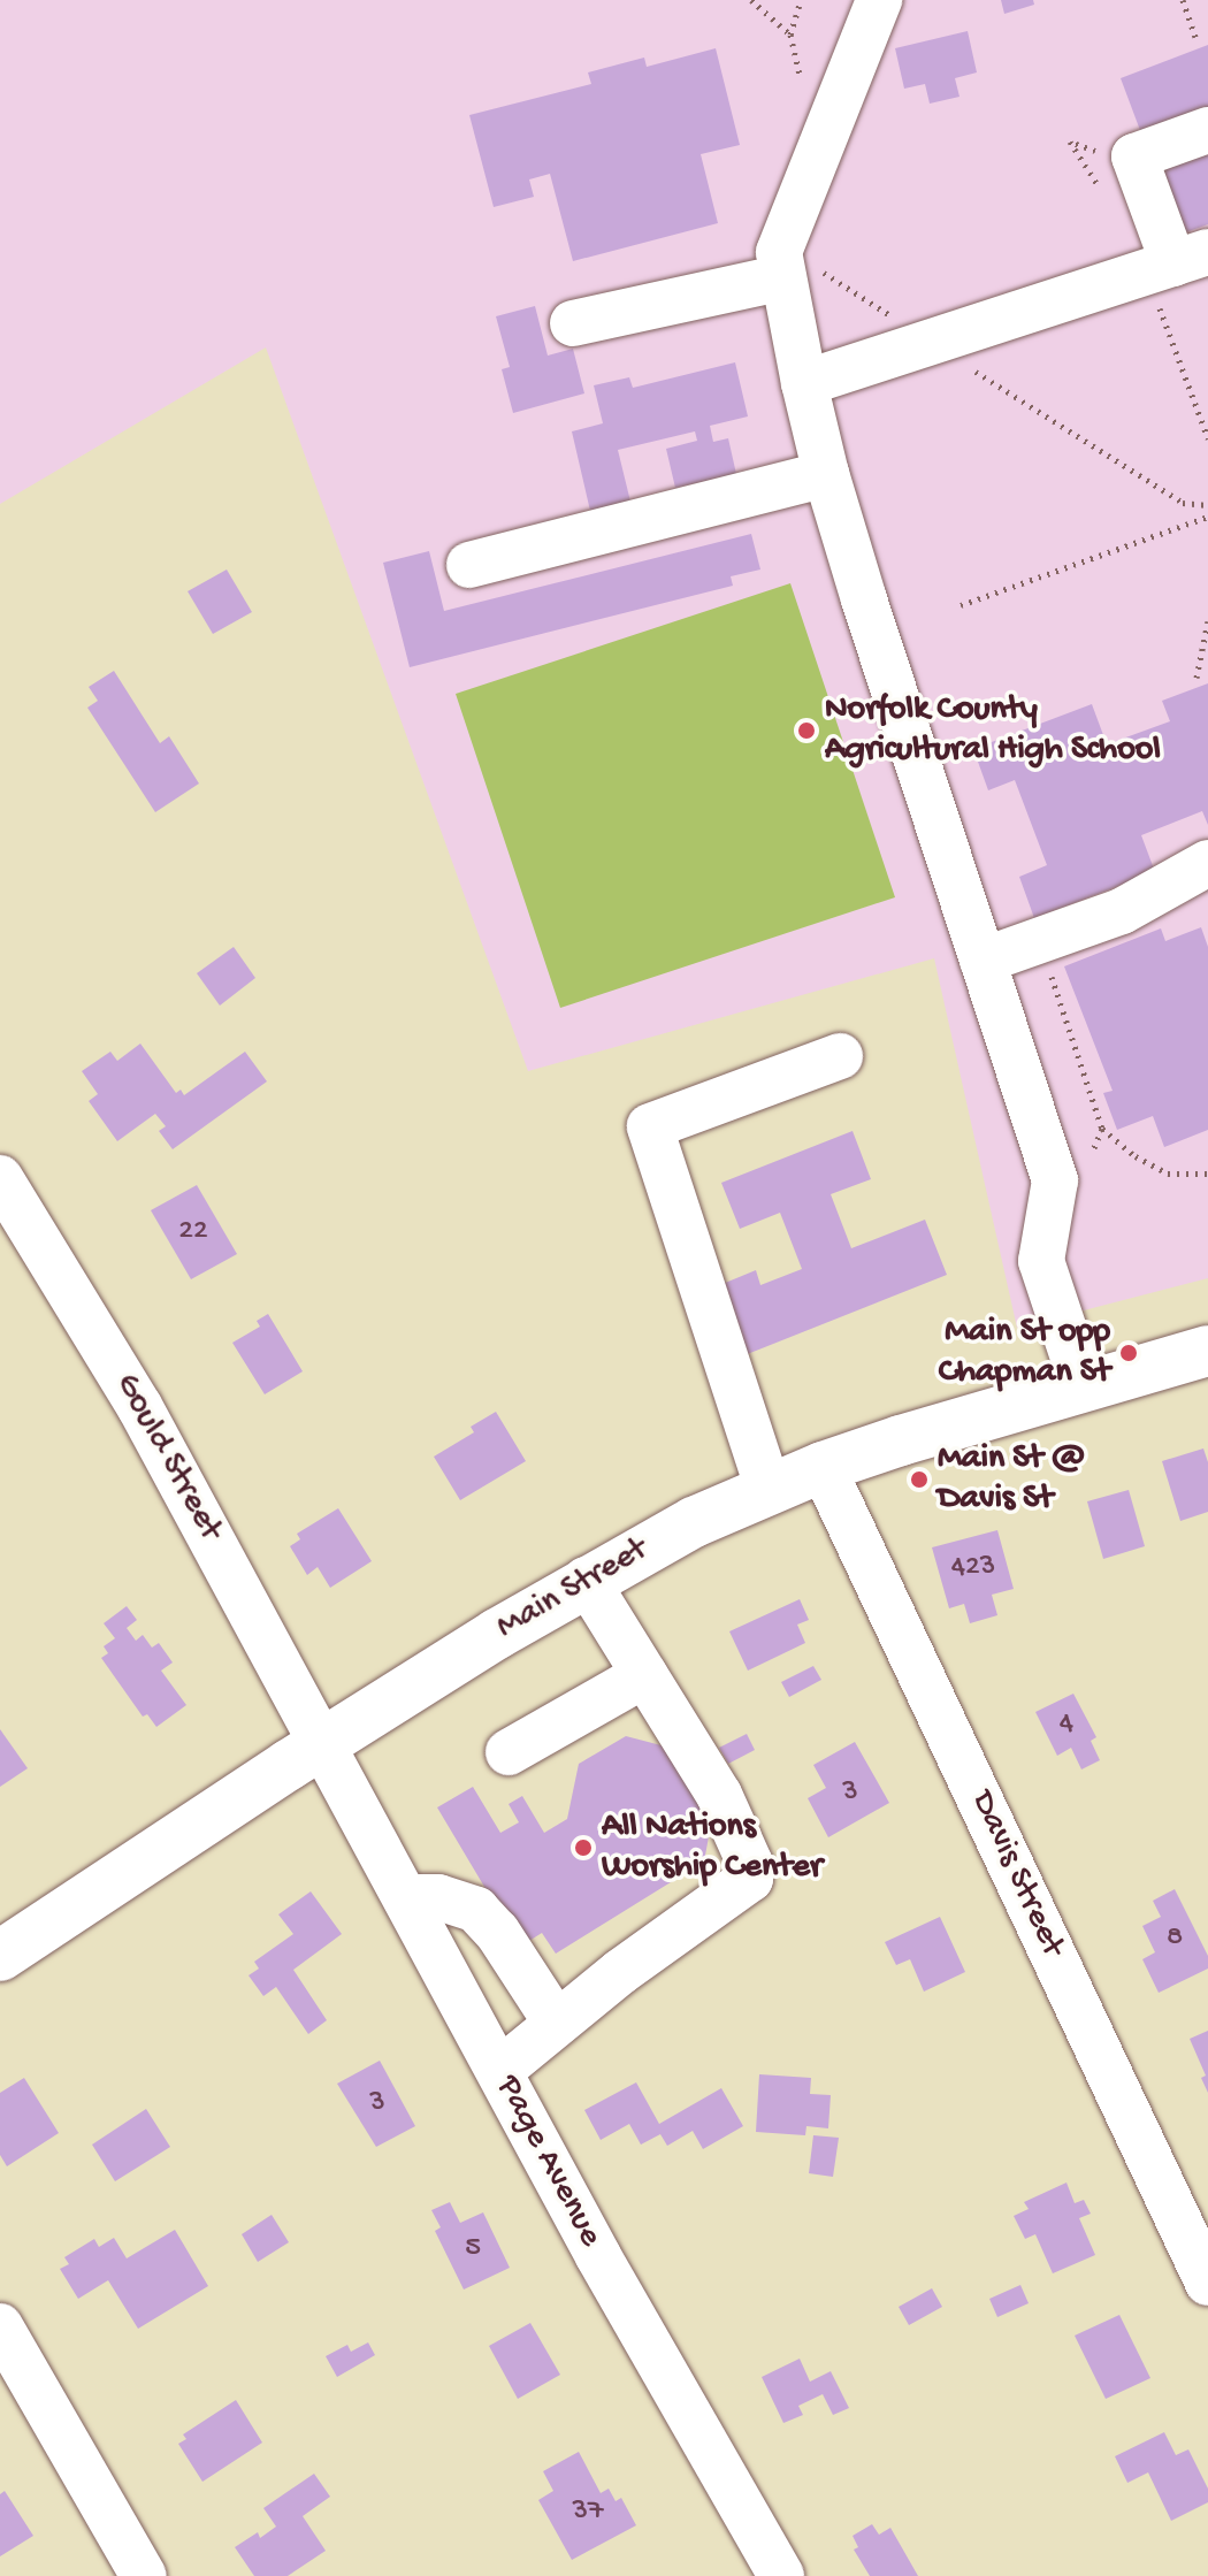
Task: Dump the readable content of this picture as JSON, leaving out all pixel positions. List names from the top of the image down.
{
  "streets": {
    "main road": ["Main Street"],
    "street": ["Gould Street", "Davis Street", "Page Avenue"]
  },
  "crossings": [
    ["Gould Street", "Main Street"],
    ["Gould Street", "Page Avenue"],
    ["Main Street", "Davis Street"],
    ["Main Street", "Page Avenue"]
  ],
  "places": [
    "Norfolk County Agricultural High School",
    "Main St opp Chapman St",
    "Main St @ Davis St",
    "All Nations Worship Center"
  ],
  "house_numbers": [
    "22",
    "423",
    "4",
    "3",
    "8",
    "3",
    "5",
    "37"
  ]
}
